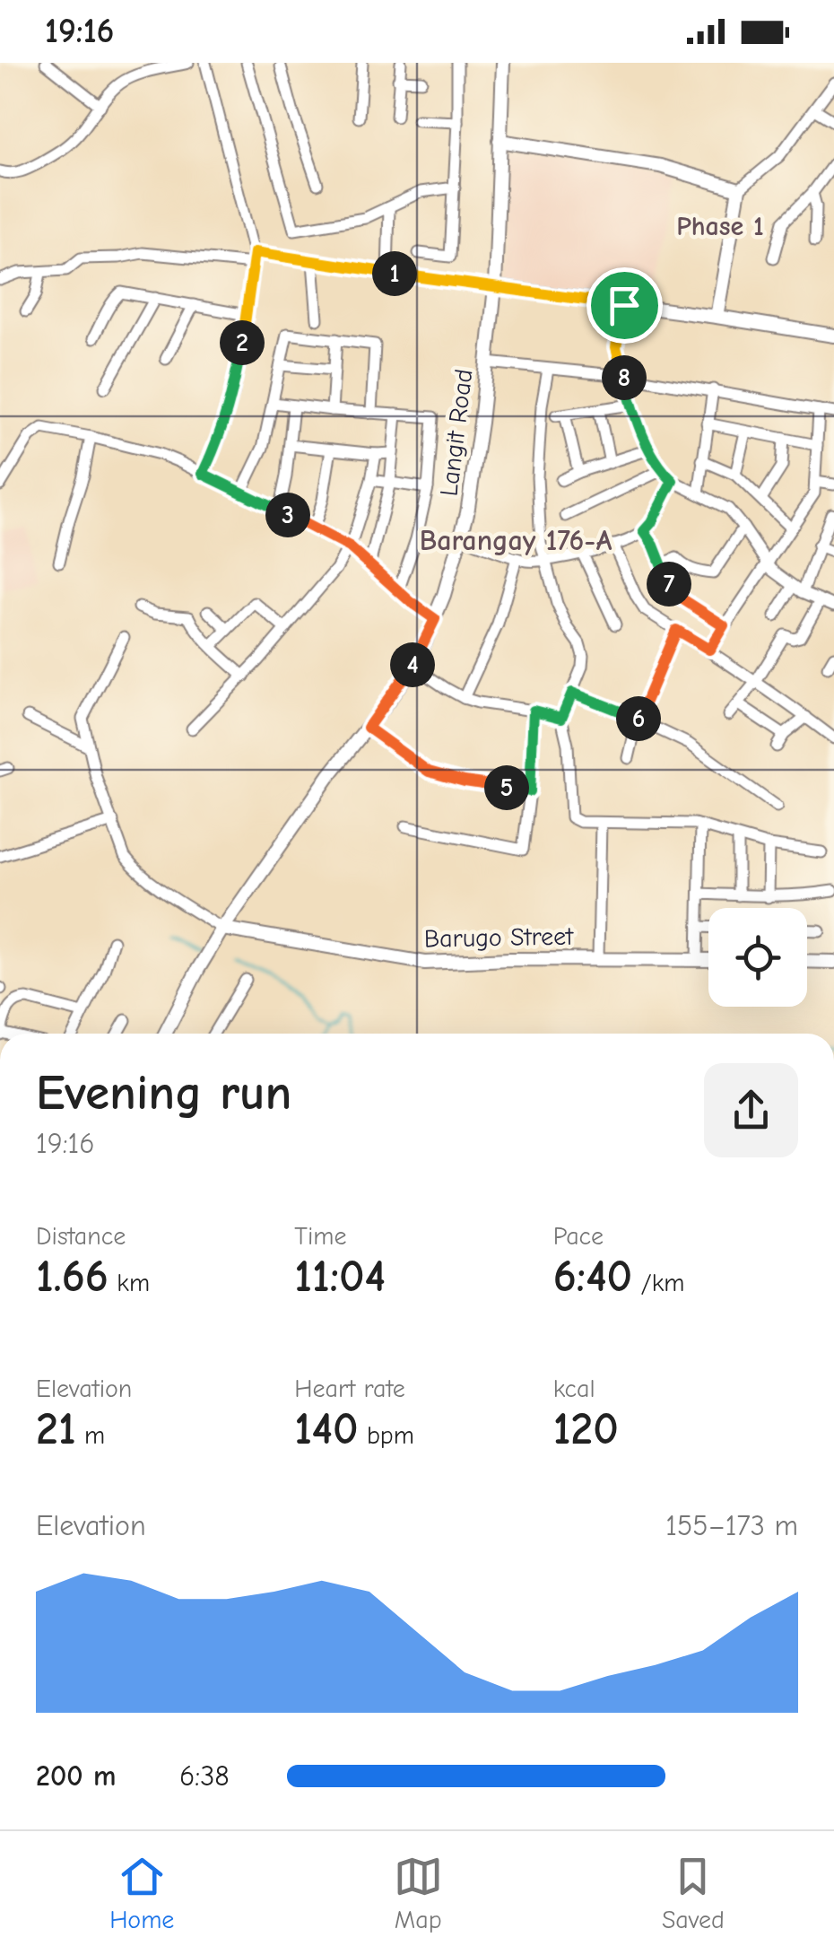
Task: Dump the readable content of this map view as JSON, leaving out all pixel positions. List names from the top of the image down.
{
  "streets": {
    "main road": ["Langit Road", "Barugo Street"]
  },
  "crossings": [
    ["Langit Road", "Barugo Street"]
  ],
  "districts": ["Phase 1", "Barangay 176-A"],
  "page": {
    "status": "19:16",
    "pins": [
      "1",
      "2",
      "8",
      "3",
      "7",
      "4",
      "6",
      "5"
    ],
    "heading": ["Evening run", "19:16"],
    "stats": [
      ["Distance", "1.66 km"],
      ["Time", "11:04"],
      ["Pace", "6:40 /km"],
      ["Elevation", "21 m"],
      ["Heart rate", "140 bpm"],
      ["kcal", "120"]
    ],
    "chart": ["Elevation", "155–173 m"],
    "list": [
      {
        "name": "200 m",
        "note": "6:38"
      }
    ],
    "tabs": ["Home", "Map", "Saved"]
  }
}
